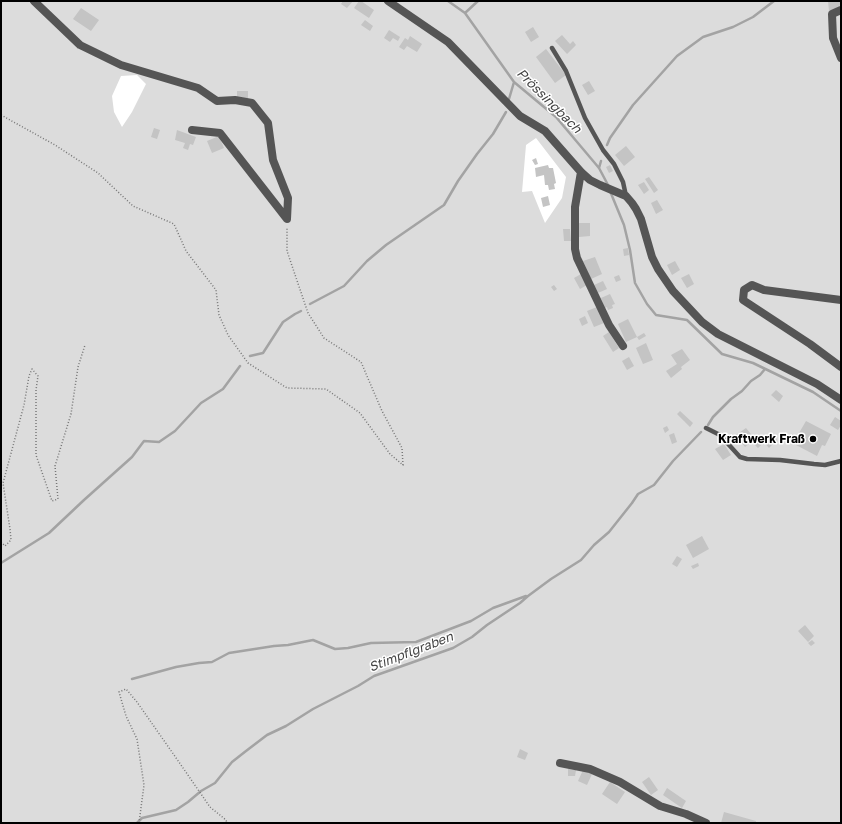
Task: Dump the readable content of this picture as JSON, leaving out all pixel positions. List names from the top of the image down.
{
  "water": ["Prössingbach", "Stimpflgraben"],
  "places": ["Kraftwerk Fraß"]
}
